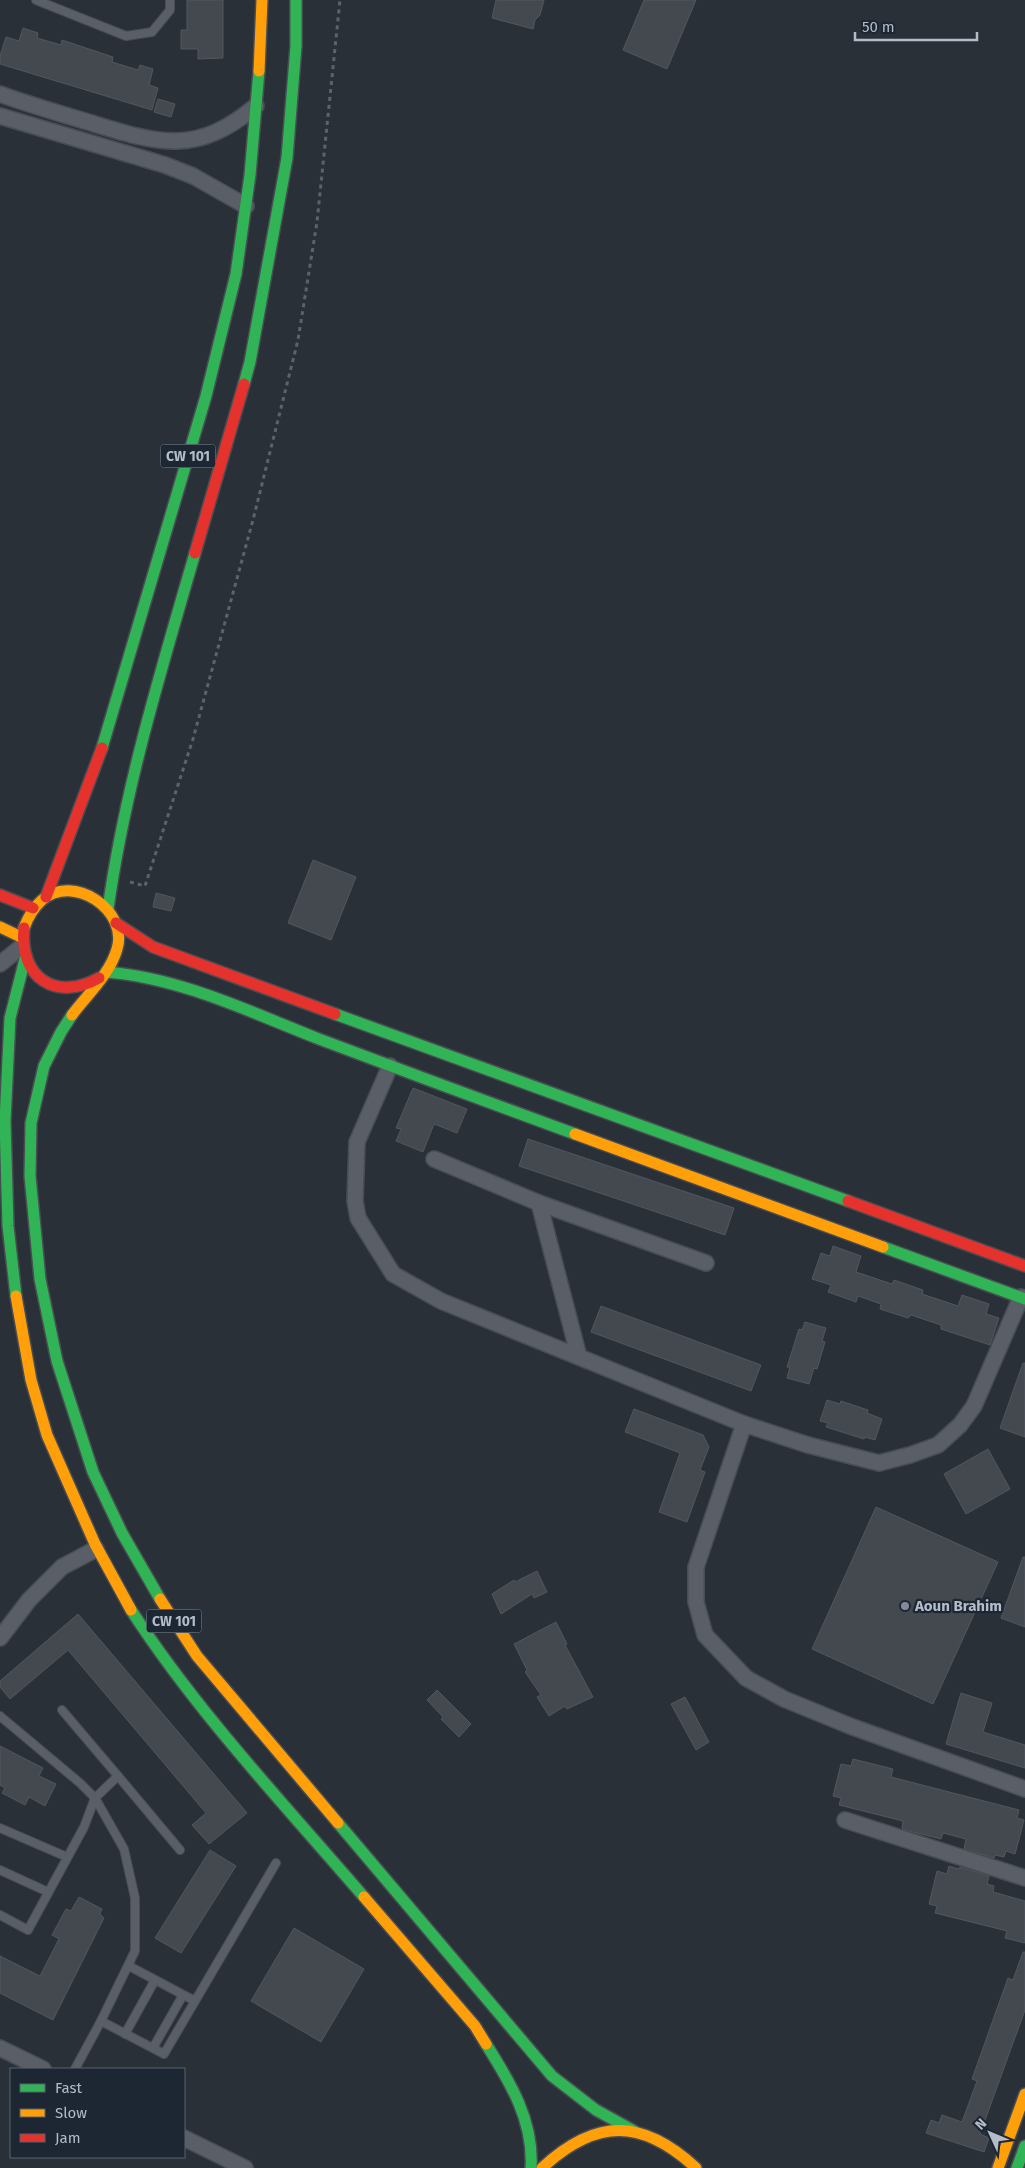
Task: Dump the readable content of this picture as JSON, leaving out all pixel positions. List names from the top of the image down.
{
  "streets": {
    "main road": ["CW 101"]
  },
  "places": ["Aoun Brahim"],
  "legend": ["Fast", "Slow", "Jam"],
  "scale_bar": "50 m",
  "north": "top left"
}
